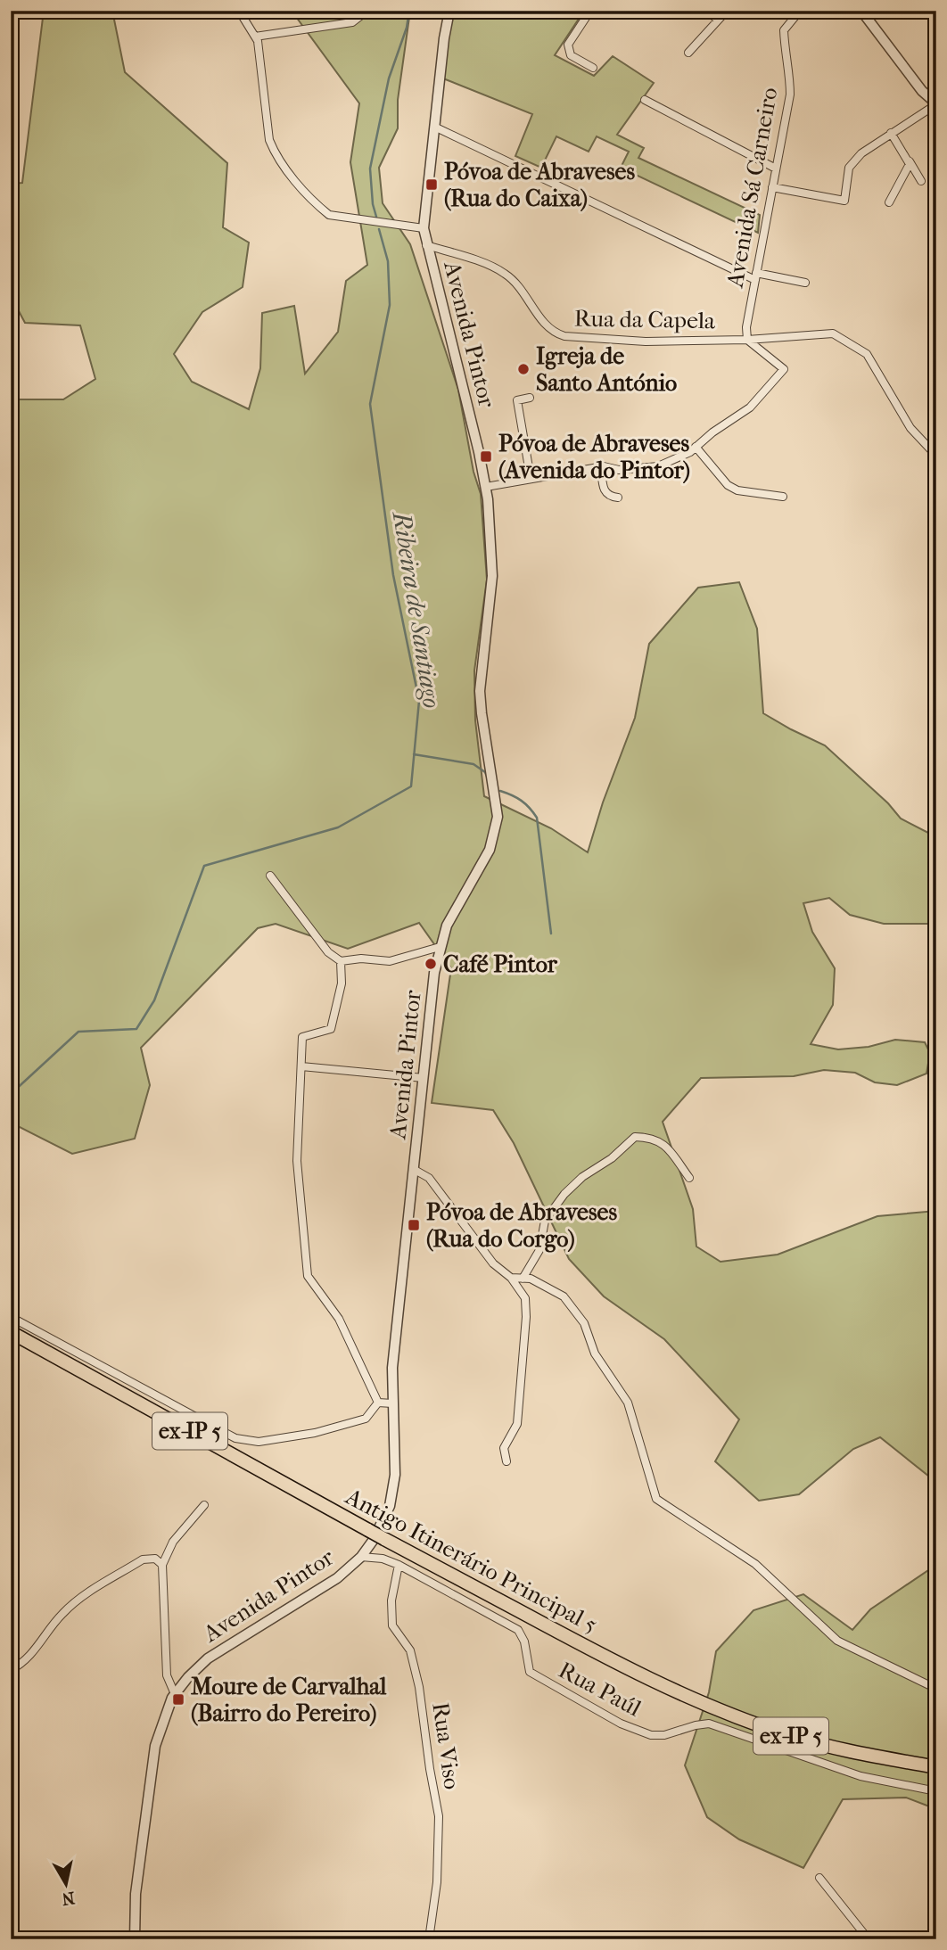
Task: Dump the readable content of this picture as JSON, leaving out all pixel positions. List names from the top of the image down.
{
  "streets": {
    "highway": ["ex-IP 5", "Antigo Itinerário Principal 5"],
    "street": [
      "Avenida Sá Carneiro",
      "Rua da Capela",
      "Avenida Pintor",
      "Rua Paúl",
      "Rua Viso"
    ]
  },
  "crossings": [
    ["Avenida Sá Carneiro", "Rua da Capela"],
    ["Rua da Capela", "Avenida Pintor"],
    ["Avenida Pintor", "Rua Paúl"],
    ["Rua Paúl", "Rua Viso"]
  ],
  "water": ["Ribeira de Santiago"],
  "places": {
    "transit": [
      "Póvoa de Abraveses (Rua do Caixa)",
      "Póvoa de Abraveses (Avenida do Pintor)",
      "Póvoa de Abraveses (Rua do Corgo)",
      "Moure de Carvalhal (Bairro do Pereiro)"
    ],
    "other": ["Igreja de Santo António", "Café Pintor"]
  },
  "north": "bottom"
}
